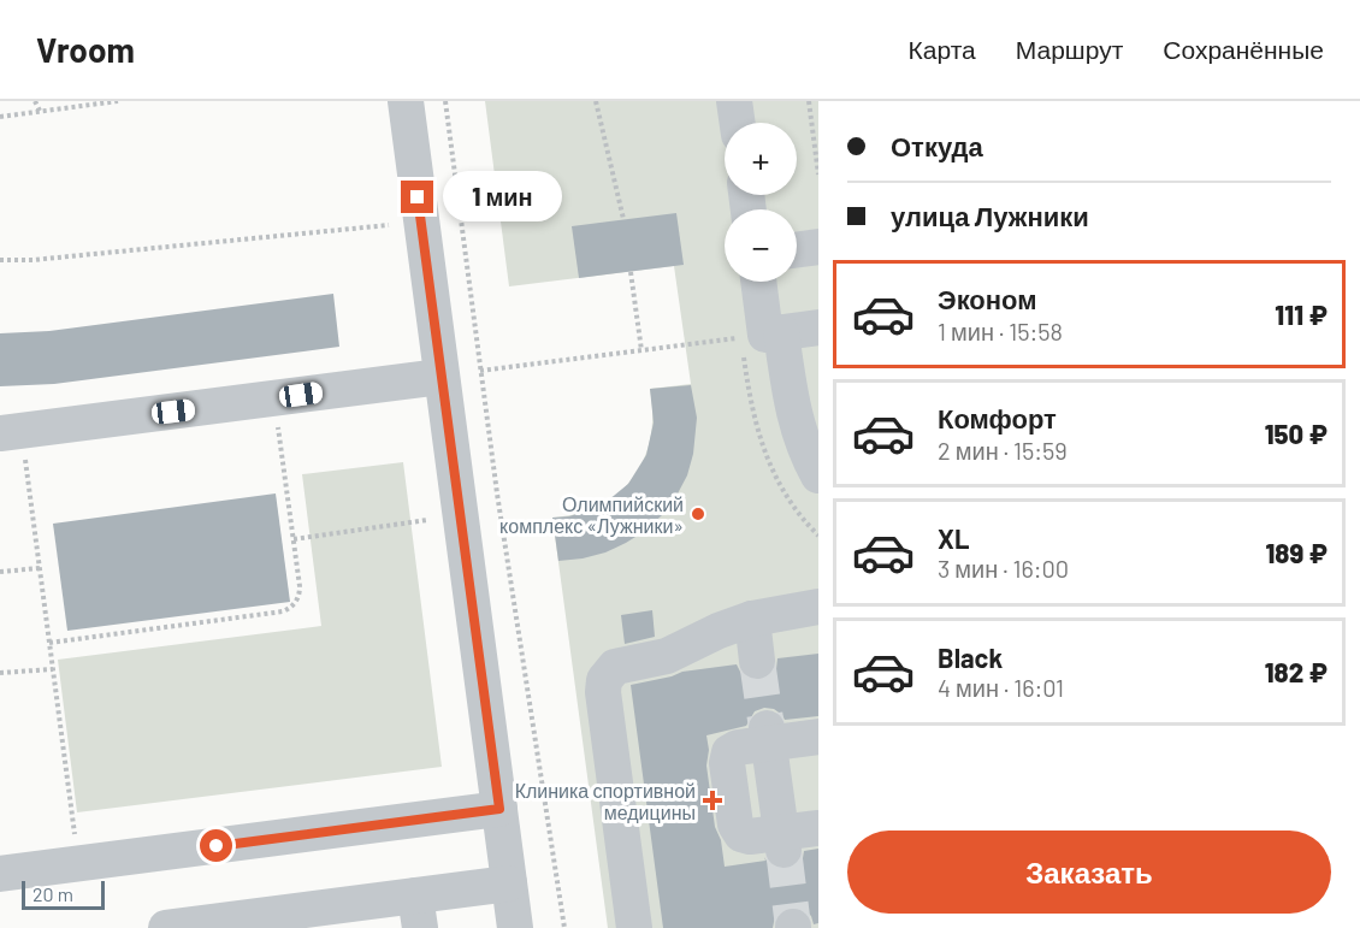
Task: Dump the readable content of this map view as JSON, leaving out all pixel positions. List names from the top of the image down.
{
  "places": {
    "other": ["Олимпийский комплекс «Лужники»"],
    "health": ["Клиника спортивной медицины"]
  },
  "scale_bar": "20 m",
  "page": {
    "header": "Vroom",
    "nav": ["Карта", "Маршрут", "Сохранённые"],
    "banner": ["Откуда", "улица Лужники"],
    "map_buttons": ["+", "−"],
    "bubble": "1 мин",
    "list": [
      {
        "name": "Эконом",
        "note": "1 мин · 15:58",
        "value": "111 ₽"
      },
      {
        "name": "Комфорт",
        "note": "2 мин · 15:59",
        "value": "150 ₽"
      },
      {
        "name": "XL",
        "note": "3 мин · 16:00",
        "value": "189 ₽"
      },
      {
        "name": "Black",
        "note": "4 мин · 16:01",
        "value": "182 ₽"
      }
    ],
    "buttons": "Заказать",
    "scale": "20 m"
  }
}
